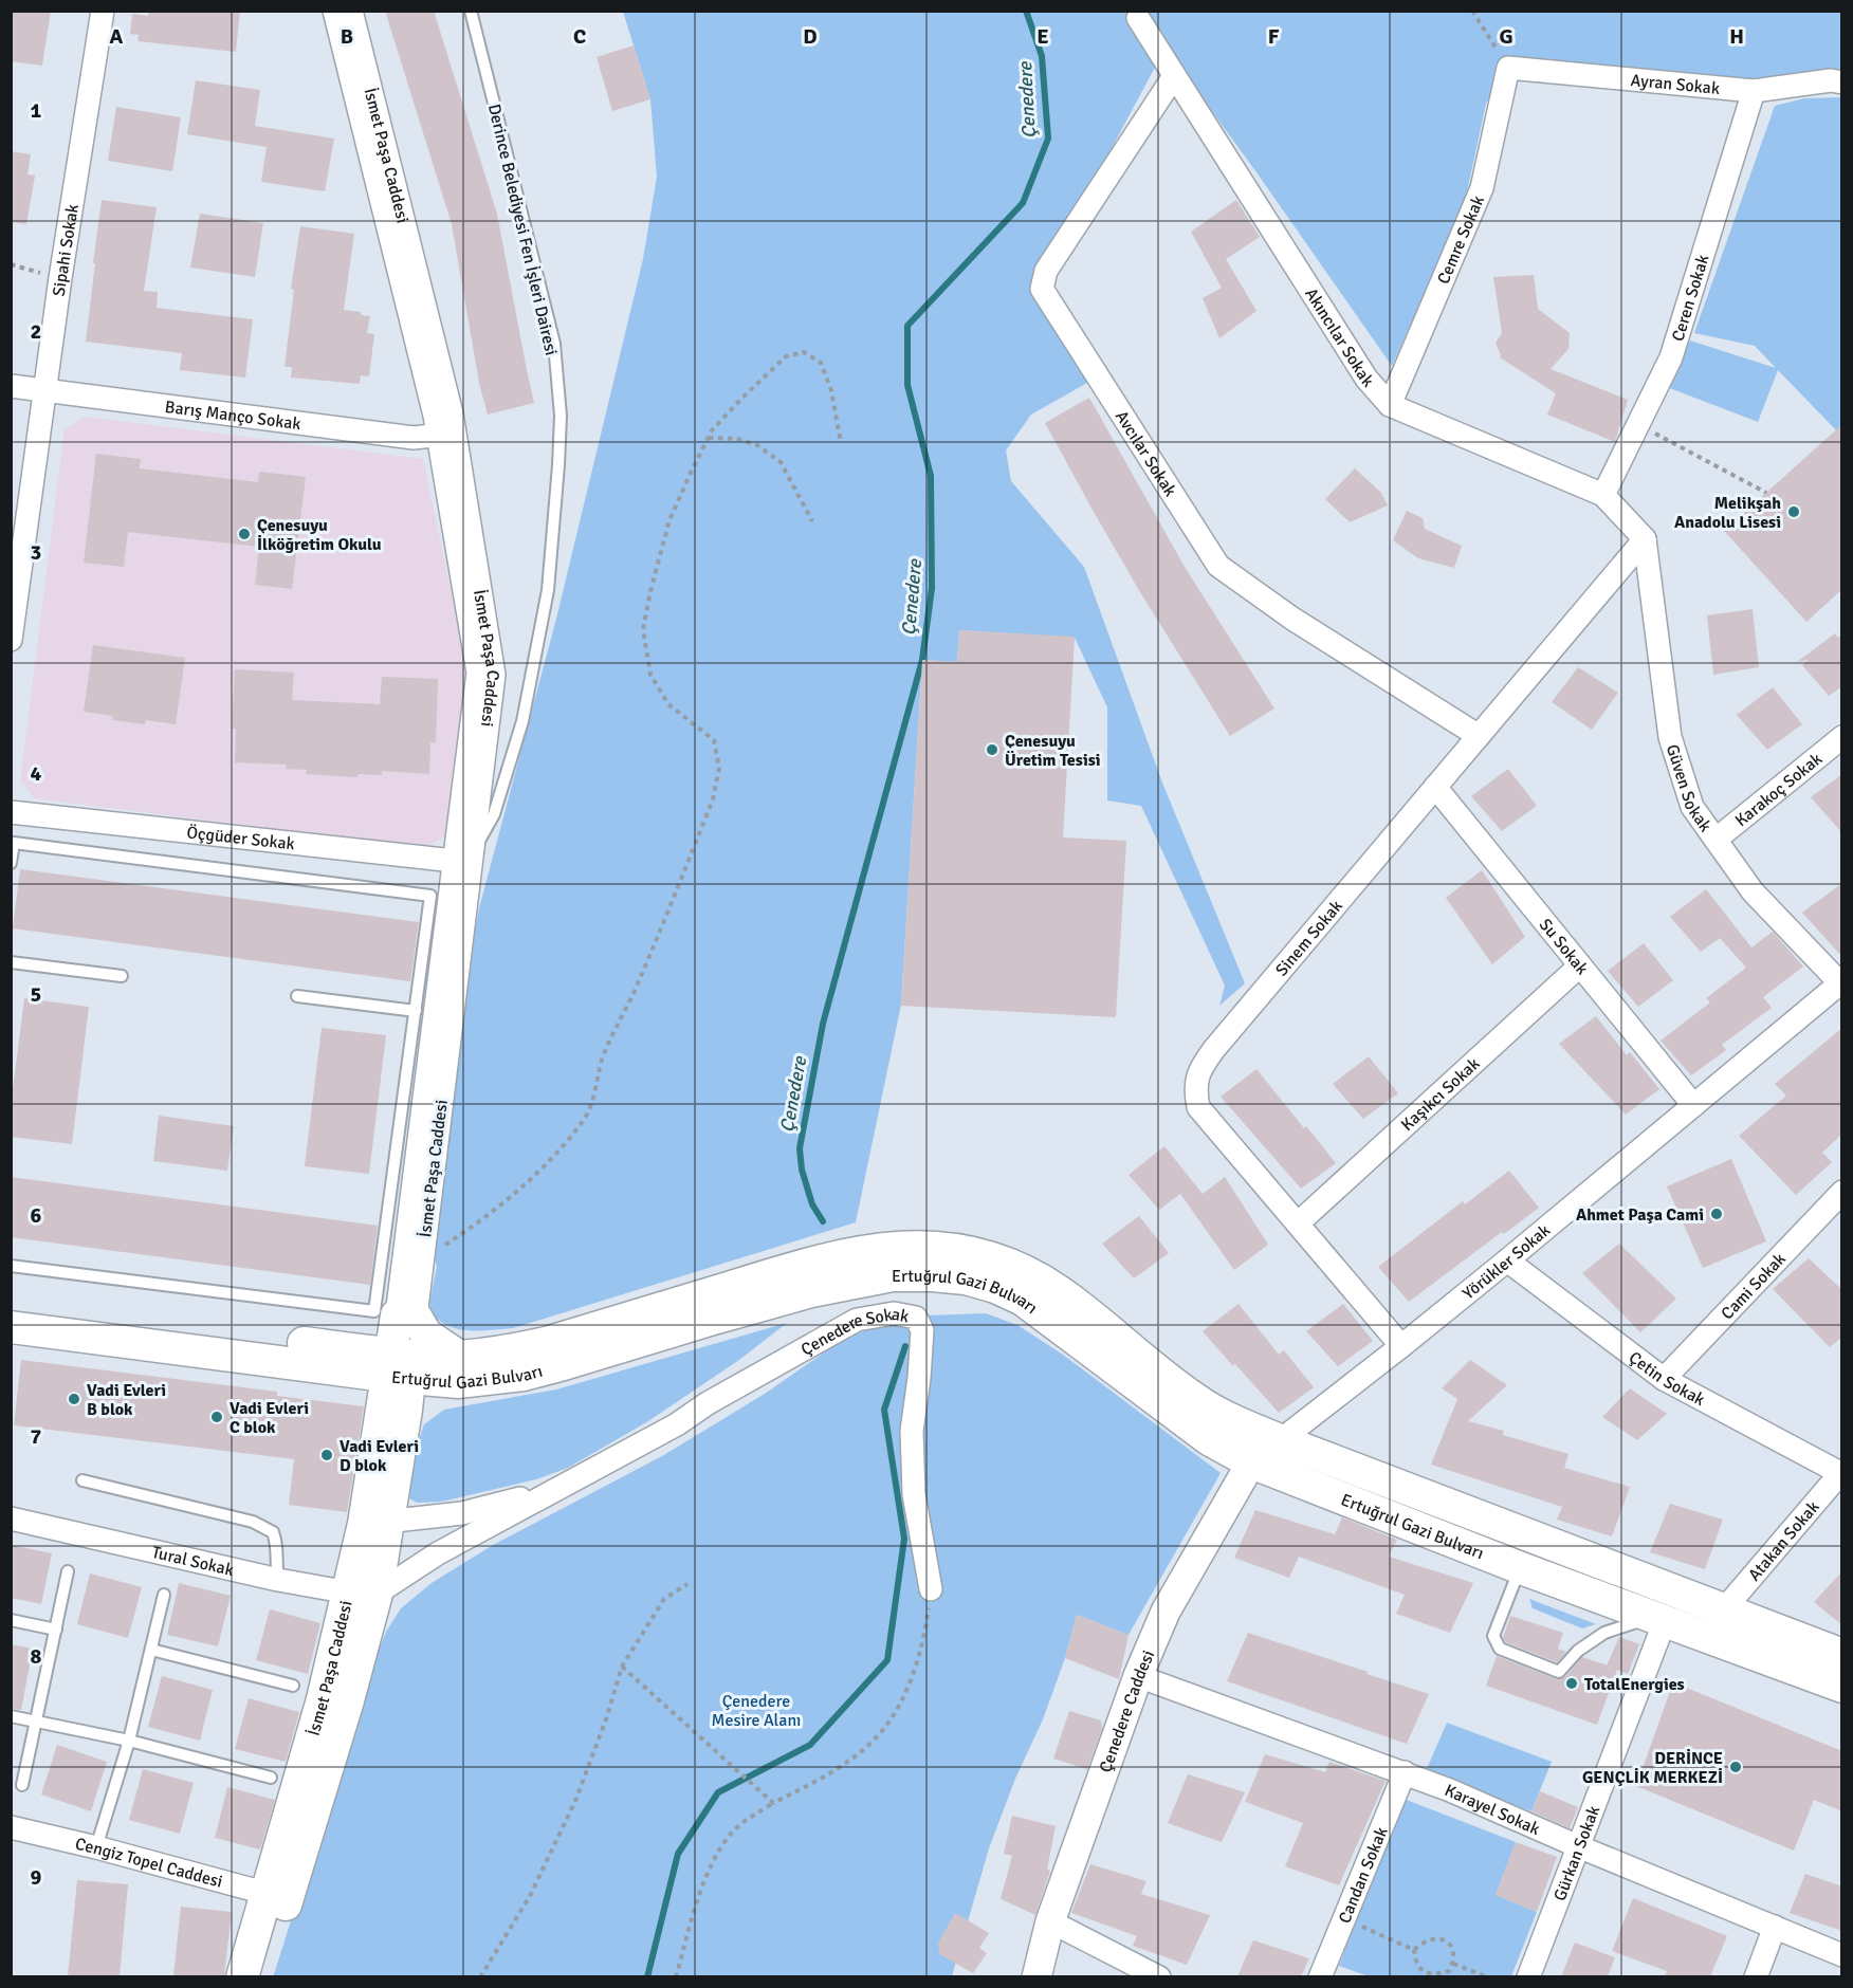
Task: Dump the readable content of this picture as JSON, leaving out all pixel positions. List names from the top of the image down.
{
  "streets": {
    "main road": ["İsmet Paşa Caddesi", "Ertuğrul Gazi Bulvarı"],
    "street": [
      "Ayran Sokak",
      "Cemre Sokak",
      "Sipahi Sokak",
      "Ceren Sokak",
      "Akıncılar Sokak",
      "Barış Manço Sokak",
      "Avcılar Sokak",
      "Güven Sokak",
      "Karakoç Sokak",
      "Öçgüder Sokak",
      "Sinem Sokak",
      "Su Sokak",
      "Kaşıkcı Sokak",
      "Yörükler Sokak",
      "Cami Sokak",
      "Çenedere Sokak",
      "Çetin Sokak",
      "Atakan Sokak",
      "Tural Sokak",
      "Çenedere Caddesi",
      "Karayel Sokak",
      "Gürkan Sokak",
      "Cengiz Topel Caddesi",
      "Candan Sokak"
    ],
    "lane": ["Derince Belediyesi Fen İşleri Dairesi"]
  },
  "crossings": [
    ["Ayran Sokak", "Cemre Sokak"],
    ["Ayran Sokak", "Ceren Sokak"],
    ["İsmet Paşa Caddesi", "Derince Belediyesi Fen İşleri Dairesi"],
    ["İsmet Paşa Caddesi", "Barış Manço Sokak"],
    ["İsmet Paşa Caddesi", "Öçgüder Sokak"],
    ["İsmet Paşa Caddesi", "Ertuğrul Gazi Bulvarı"],
    ["İsmet Paşa Caddesi", "Çenedere Sokak"],
    ["İsmet Paşa Caddesi", "Tural Sokak"],
    ["İsmet Paşa Caddesi", "Cengiz Topel Caddesi"],
    ["Derince Belediyesi Fen İşleri Dairesi", "Öçgüder Sokak"],
    ["Cemre Sokak", "Akıncılar Sokak"],
    ["Sipahi Sokak", "Barış Manço Sokak"],
    ["Ceren Sokak", "Akıncılar Sokak"],
    ["Akıncılar Sokak", "Avcılar Sokak"],
    ["Akıncılar Sokak", "Güven Sokak"],
    ["Akıncılar Sokak", "Sinem Sokak"],
    ["Avcılar Sokak", "Sinem Sokak"],
    ["Güven Sokak", "Karakoç Sokak"],
    ["Güven Sokak", "Sinem Sokak"],
    ["Güven Sokak", "Yörükler Sokak"],
    ["Sinem Sokak", "Su Sokak"],
    ["Sinem Sokak", "Kaşıkcı Sokak"],
    ["Sinem Sokak", "Yörükler Sokak"],
    ["Su Sokak", "Kaşıkcı Sokak"],
    ["Su Sokak", "Yörükler Sokak"],
    ["Yörükler Sokak", "Ertuğrul Gazi Bulvarı"],
    ["Yörükler Sokak", "Çetin Sokak"],
    ["Yörükler Sokak", "Çenedere Caddesi"],
    ["Cami Sokak", "Çetin Sokak"],
    ["Ertuğrul Gazi Bulvarı", "Atakan Sokak"],
    ["Ertuğrul Gazi Bulvarı", "Çenedere Caddesi"],
    ["Ertuğrul Gazi Bulvarı", "Gürkan Sokak"],
    ["Çenedere Sokak", "Tural Sokak"],
    ["Çetin Sokak", "Atakan Sokak"],
    ["Çenedere Caddesi", "Karayel Sokak"],
    ["Karayel Sokak", "Gürkan Sokak"],
    ["Karayel Sokak", "Candan Sokak"]
  ],
  "water": ["Çenedere"],
  "parks": ["Çenedere Mesire Alanı"],
  "places": [
    "Melikşah Anadolu Lisesi",
    "Çenesuyu İlköğretim Okulu",
    "Çenesuyu Üretim Tesisi",
    "Ahmet Paşa Cami",
    "Vadi Evleri B blok",
    "Vadi Evleri C blok",
    "Vadi Evleri D blok",
    "TotalEnergies",
    "DERİNCE GENÇLİK MERKEZİ"
  ],
  "grid": {
    "columns": [
      "A",
      "B",
      "C",
      "D",
      "E",
      "F",
      "G",
      "H"
    ],
    "rows": [
      "1",
      "2",
      "3",
      "4",
      "5",
      "6",
      "7",
      "8",
      "9"
    ]
  }
}
